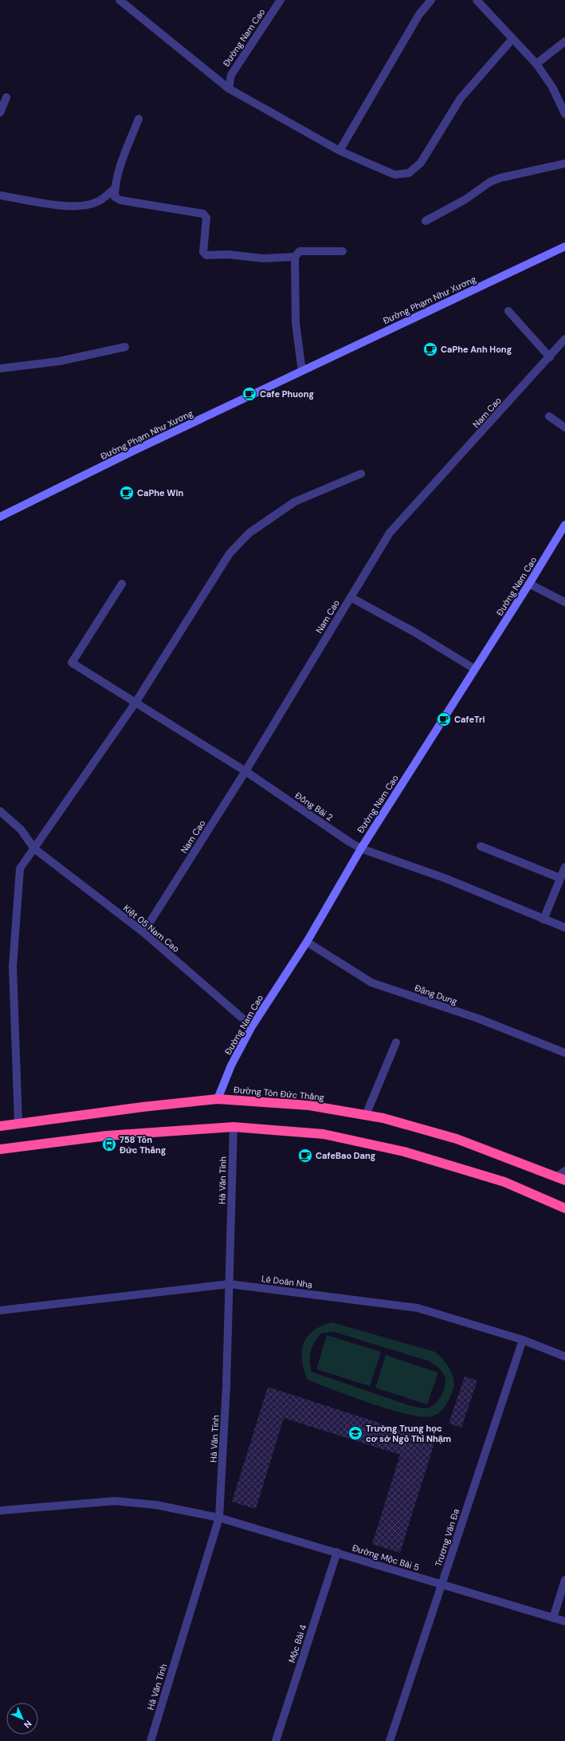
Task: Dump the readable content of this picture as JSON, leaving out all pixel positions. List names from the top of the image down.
{
  "streets": {
    "highway": ["Đường Tôn Đức Thắng"],
    "street": [
      "Đường Nam Cao",
      "Đường Phạm Như Xương",
      "Nam Cao",
      "Đồng Bài 2",
      "Kiệt 05 Nam Cao",
      "Đặng Dung",
      "Hà Văn Tính",
      "Lê Doãn Nhạ",
      "Trương Văn Đa",
      "Đường Mộc Bài 5",
      "Mộc Bài 4"
    ]
  },
  "crossings": [
    ["Đường Nam Cao", "Đồng Bài 2"],
    ["Đường Nam Cao", "Kiệt 05 Nam Cao"],
    ["Đường Nam Cao", "Đặng Dung"],
    ["Đường Nam Cao", "Đường Tôn Đức Thắng"],
    ["Nam Cao", "Đồng Bài 2"],
    ["Nam Cao", "Kiệt 05 Nam Cao"],
    ["Hà Văn Tính", "Lê Doãn Nhạ"],
    ["Hà Văn Tính", "Đường Mộc Bài 5"],
    ["Lê Doãn Nhạ", "Trương Văn Đa"],
    ["Trương Văn Đa", "Đường Mộc Bài 5"],
    ["Đường Mộc Bài 5", "Mộc Bài 4"]
  ],
  "places": {
    "cafe": [
      "CaPhe Anh Hong",
      "Cafe Phuong",
      "CaPhe Win",
      "CafeTri",
      "CafeBao Dang"
    ],
    "bus stop": ["758 Tôn Đức Thắng"],
    "school or university": ["Trường Trung học cơ sở Ngô Thì Nhậm"]
  },
  "north": "bottom right"
}
